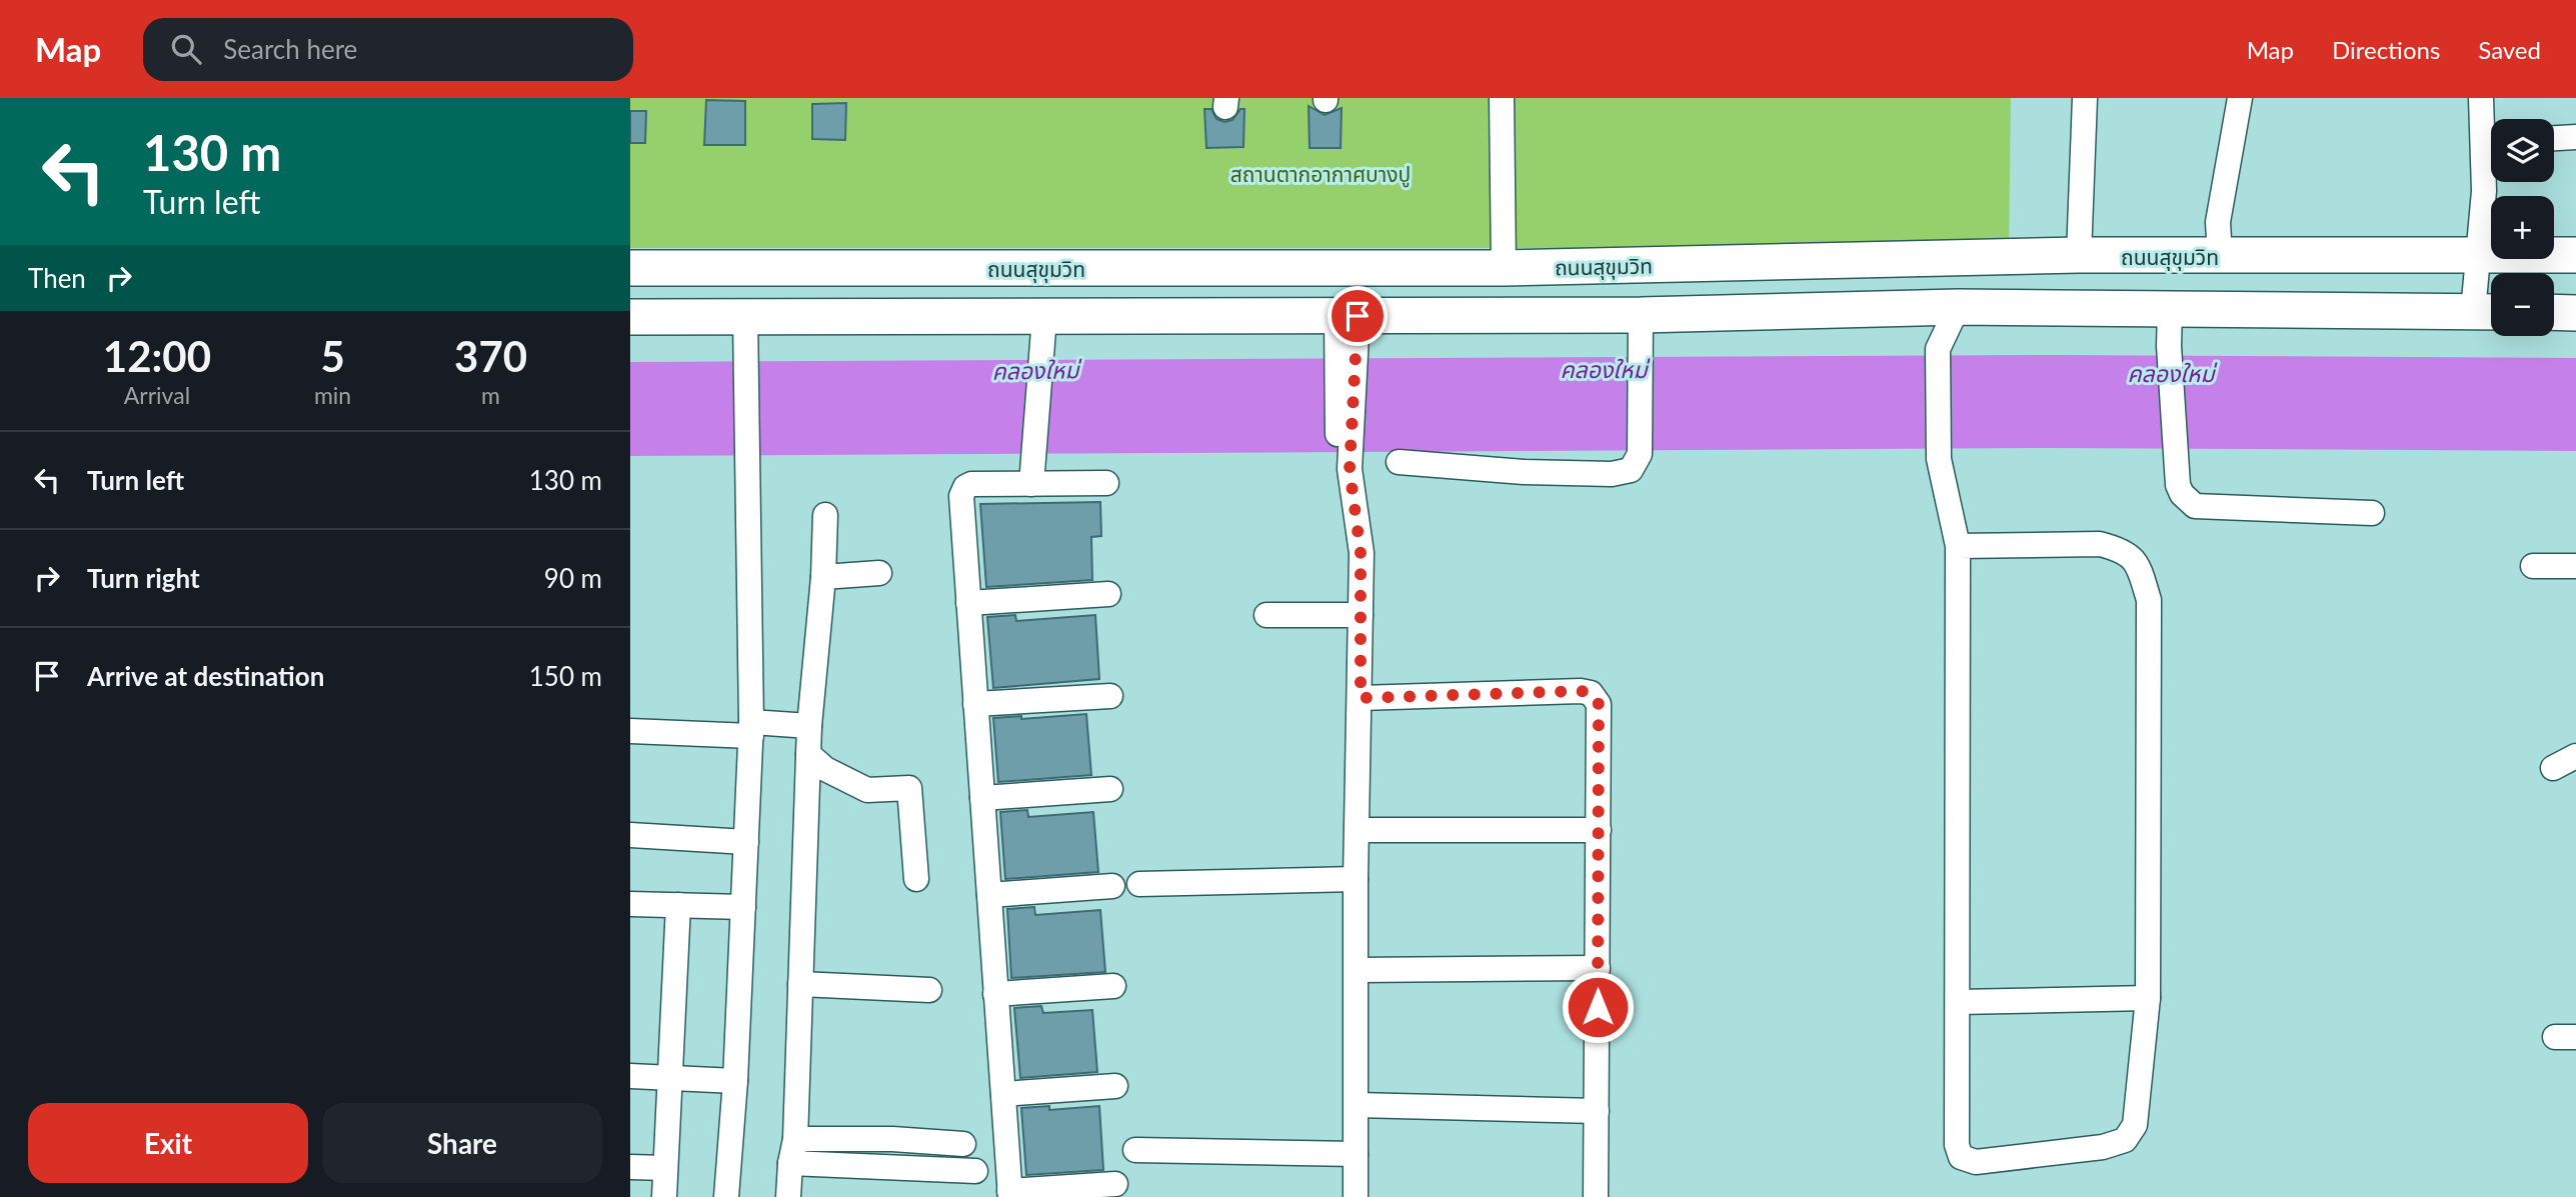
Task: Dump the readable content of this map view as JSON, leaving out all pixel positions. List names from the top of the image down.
{
  "streets": {
    "highway": ["ถนนสุขุมวิท"]
  },
  "water": ["คลองใหม่"],
  "parks": ["สถานตากอากาศบางปู"],
  "page": {
    "header": "Map",
    "search": "Search here",
    "nav": ["Map", "Directions", "Saved"],
    "turn": ["130 m", "Turn left"],
    "map_buttons": ["+", "−"],
    "then": "Then",
    "eta": [
      "12:00",
      "Arrival",
      "5",
      "min",
      "370",
      "m"
    ],
    "list": [
      {
        "name": "Turn left",
        "value": "130 m"
      },
      {
        "name": "Turn right",
        "value": "90 m"
      },
      {
        "name": "Arrive at destination",
        "value": "150 m"
      }
    ],
    "buttons": ["Exit", "Share"]
  }
}
